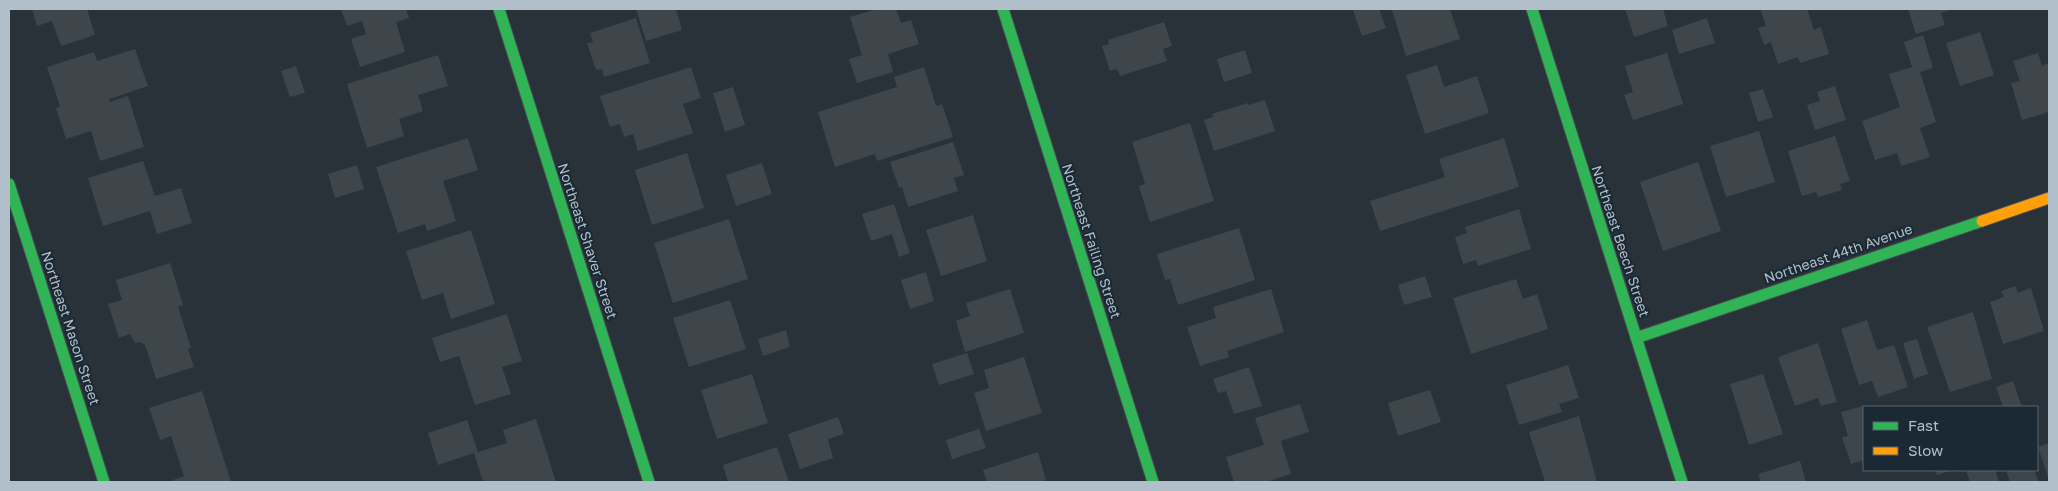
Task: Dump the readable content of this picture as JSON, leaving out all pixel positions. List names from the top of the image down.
{
  "streets": {
    "street": [
      "Northeast Shaver Street",
      "Northeast Failing Street",
      "Northeast Beech Street",
      "Northeast 44th Avenue",
      "Northeast Mason Street"
    ]
  },
  "crossings": [
    ["Northeast Beech Street", "Northeast 44th Avenue"]
  ],
  "legend": ["Fast", "Slow"]
}
